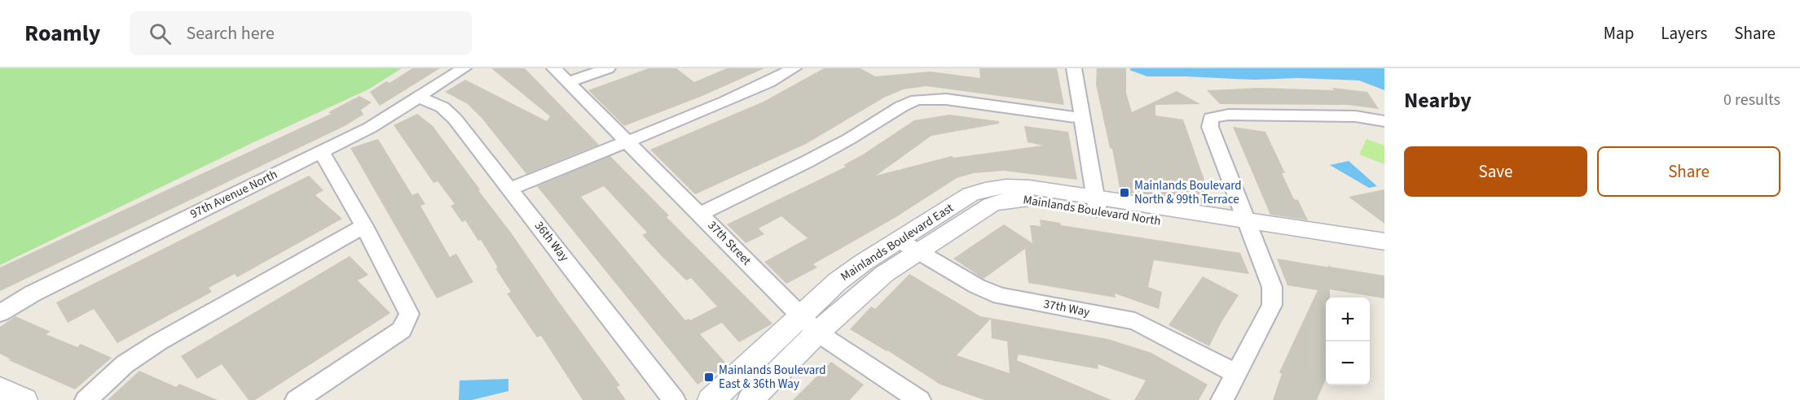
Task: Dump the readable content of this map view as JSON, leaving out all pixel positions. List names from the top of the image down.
{
  "streets": {
    "street": [
      "97th Avenue North",
      "Mainlands Boulevard North",
      "36th Way",
      "Mainlands Boulevard East",
      "37th Street",
      "37th Way"
    ]
  },
  "crossings": [
    ["97th Avenue North", "36th Way"],
    ["Mainlands Boulevard North", "Mainlands Boulevard East"],
    ["Mainlands Boulevard East", "37th Street"],
    ["Mainlands Boulevard East", "37th Way"]
  ],
  "places": {
    "transit": ["Mainlands Boulevard North & 99th Terrace", "Mainlands Boulevard East & 36th Way"]
  },
  "page": {
    "header": "Roamly",
    "search": "Search here",
    "nav": ["Map", "Layers", "Share"],
    "heading": ["Nearby", "0 results"],
    "buttons": ["Save", "Share"],
    "map_buttons": ["+", "−"]
  }
}
